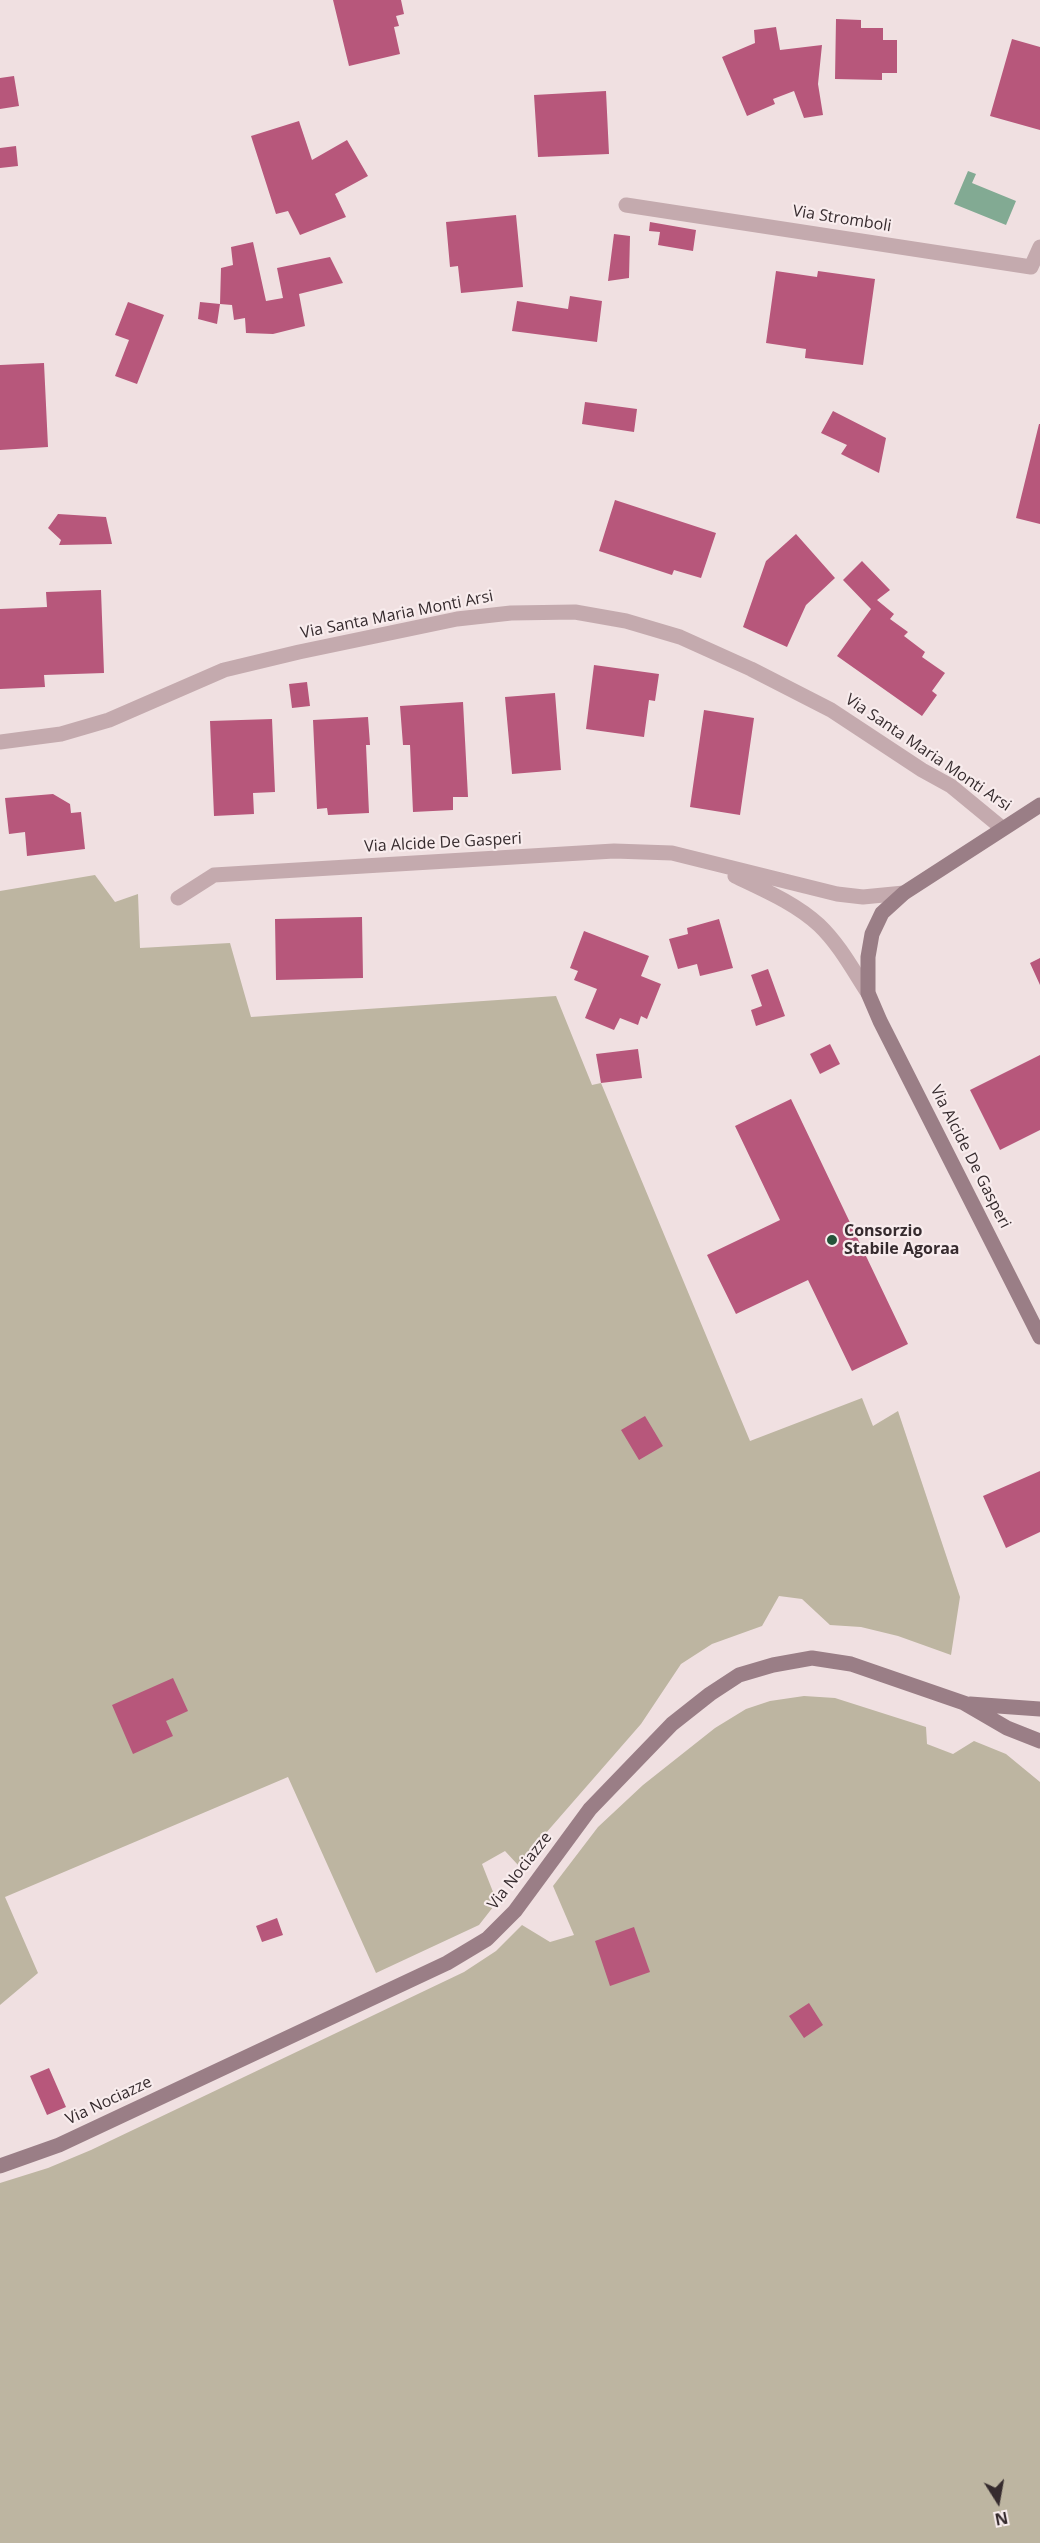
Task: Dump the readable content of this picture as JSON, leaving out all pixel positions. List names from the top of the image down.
{
  "streets": {
    "street": [
      "Via Stromboli",
      "Via Santa Maria Monti Arsi",
      "Via Alcide De Gasperi",
      "Via Nociazze"
    ]
  },
  "places": ["Consorzio Stabile Agoraa"],
  "north": "bottom"
}
